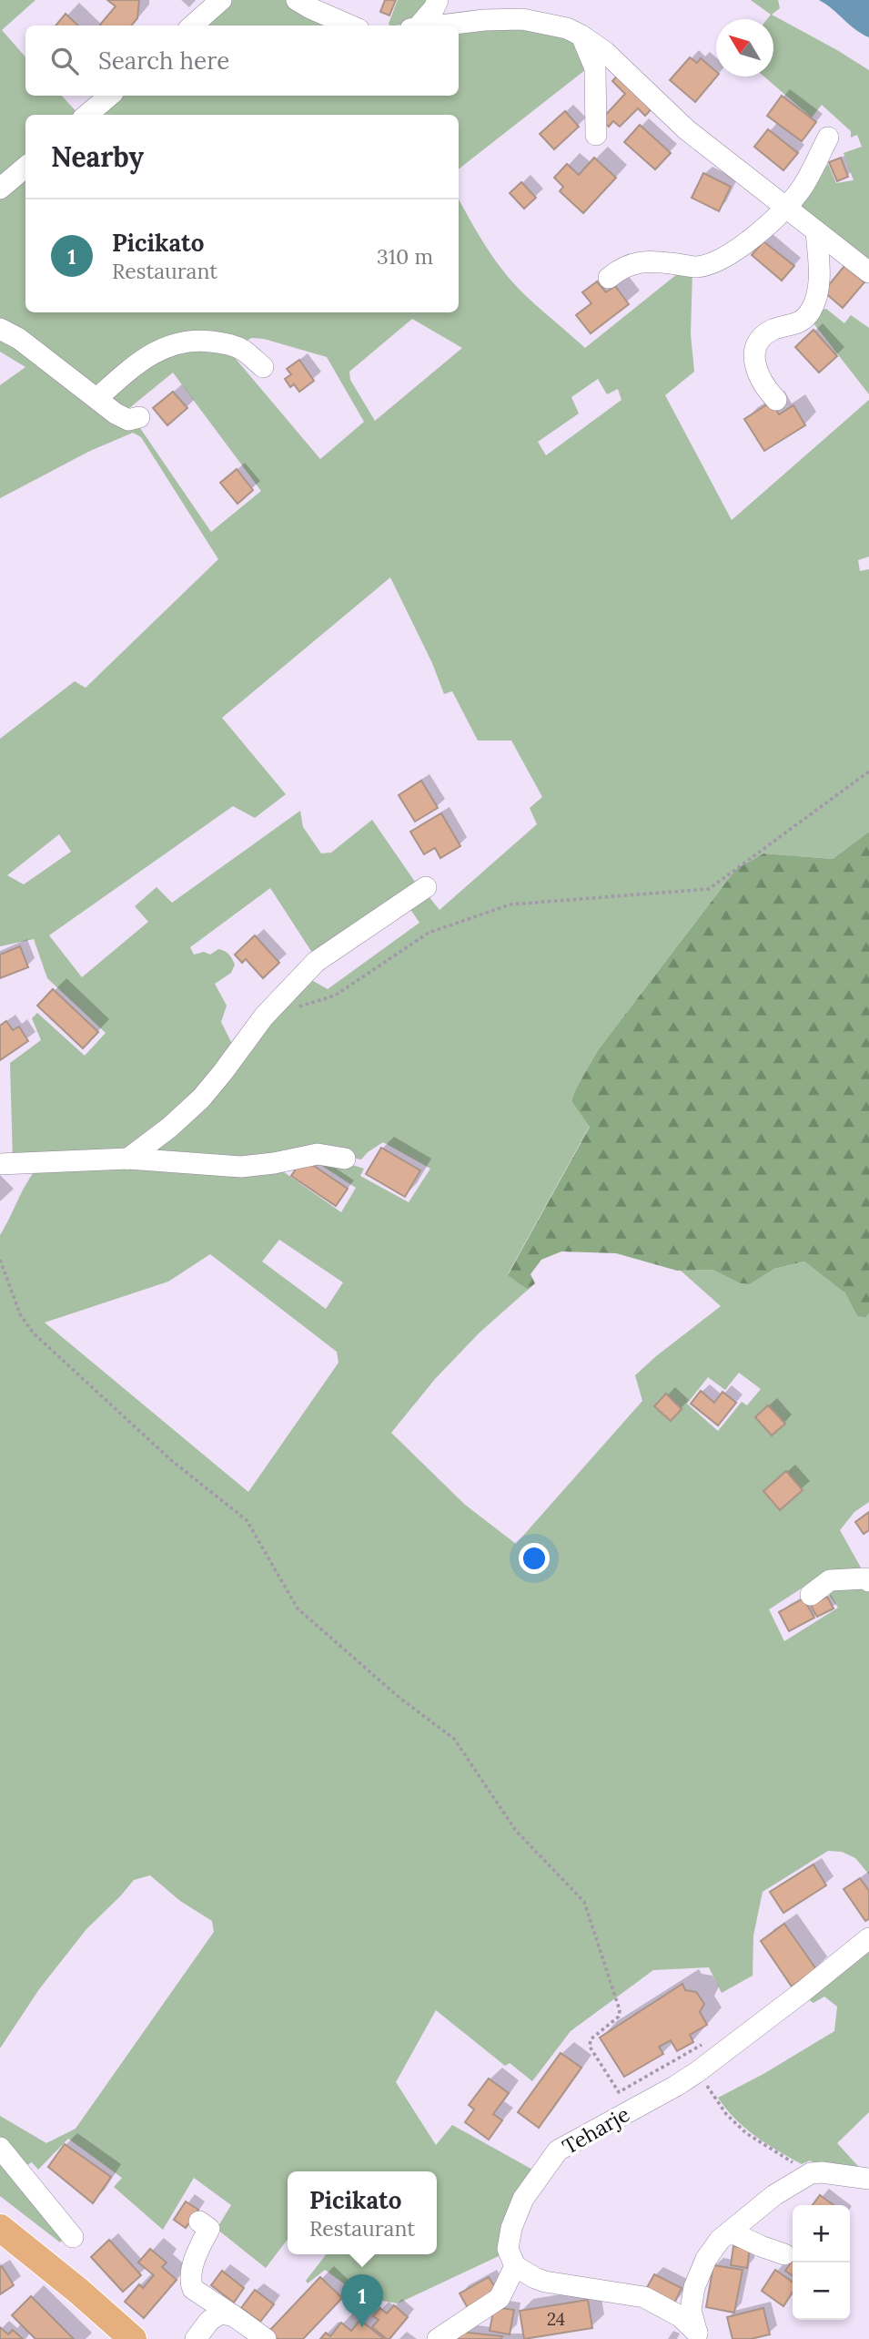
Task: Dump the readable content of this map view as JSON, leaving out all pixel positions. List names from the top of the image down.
{
  "streets": {
    "street": ["Teharje"]
  },
  "house_numbers": ["24"],
  "north": "top left",
  "page": {
    "search": "Search here",
    "heading": "Nearby",
    "list": [
      {
        "mark": "1",
        "name": "Picikato",
        "note": "Restaurant",
        "value": "310 m"
      }
    ],
    "popup": ["Picikato", "Restaurant"],
    "map_buttons": ["+", "−"],
    "pins": "1"
  }
}
